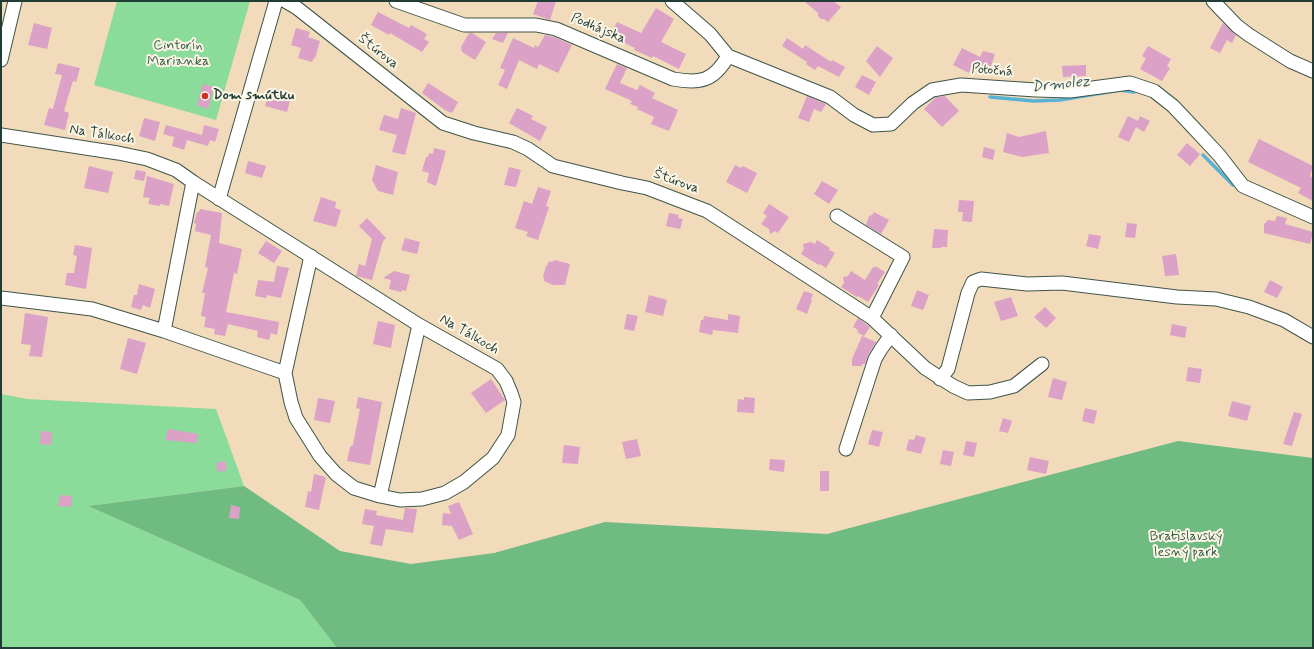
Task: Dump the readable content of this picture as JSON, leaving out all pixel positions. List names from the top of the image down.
{
  "streets": {
    "street": [
      "Podhájska",
      "Štúrova",
      "Potočná",
      "Na Tálkoch"
    ]
  },
  "crossings": [
    ["Podhájska", "Potočná"]
  ],
  "water": ["Drmolez"],
  "parks": ["Cintorín Marianka", "Bratislavský lesný park"],
  "places": ["Dom smútku"]
}
